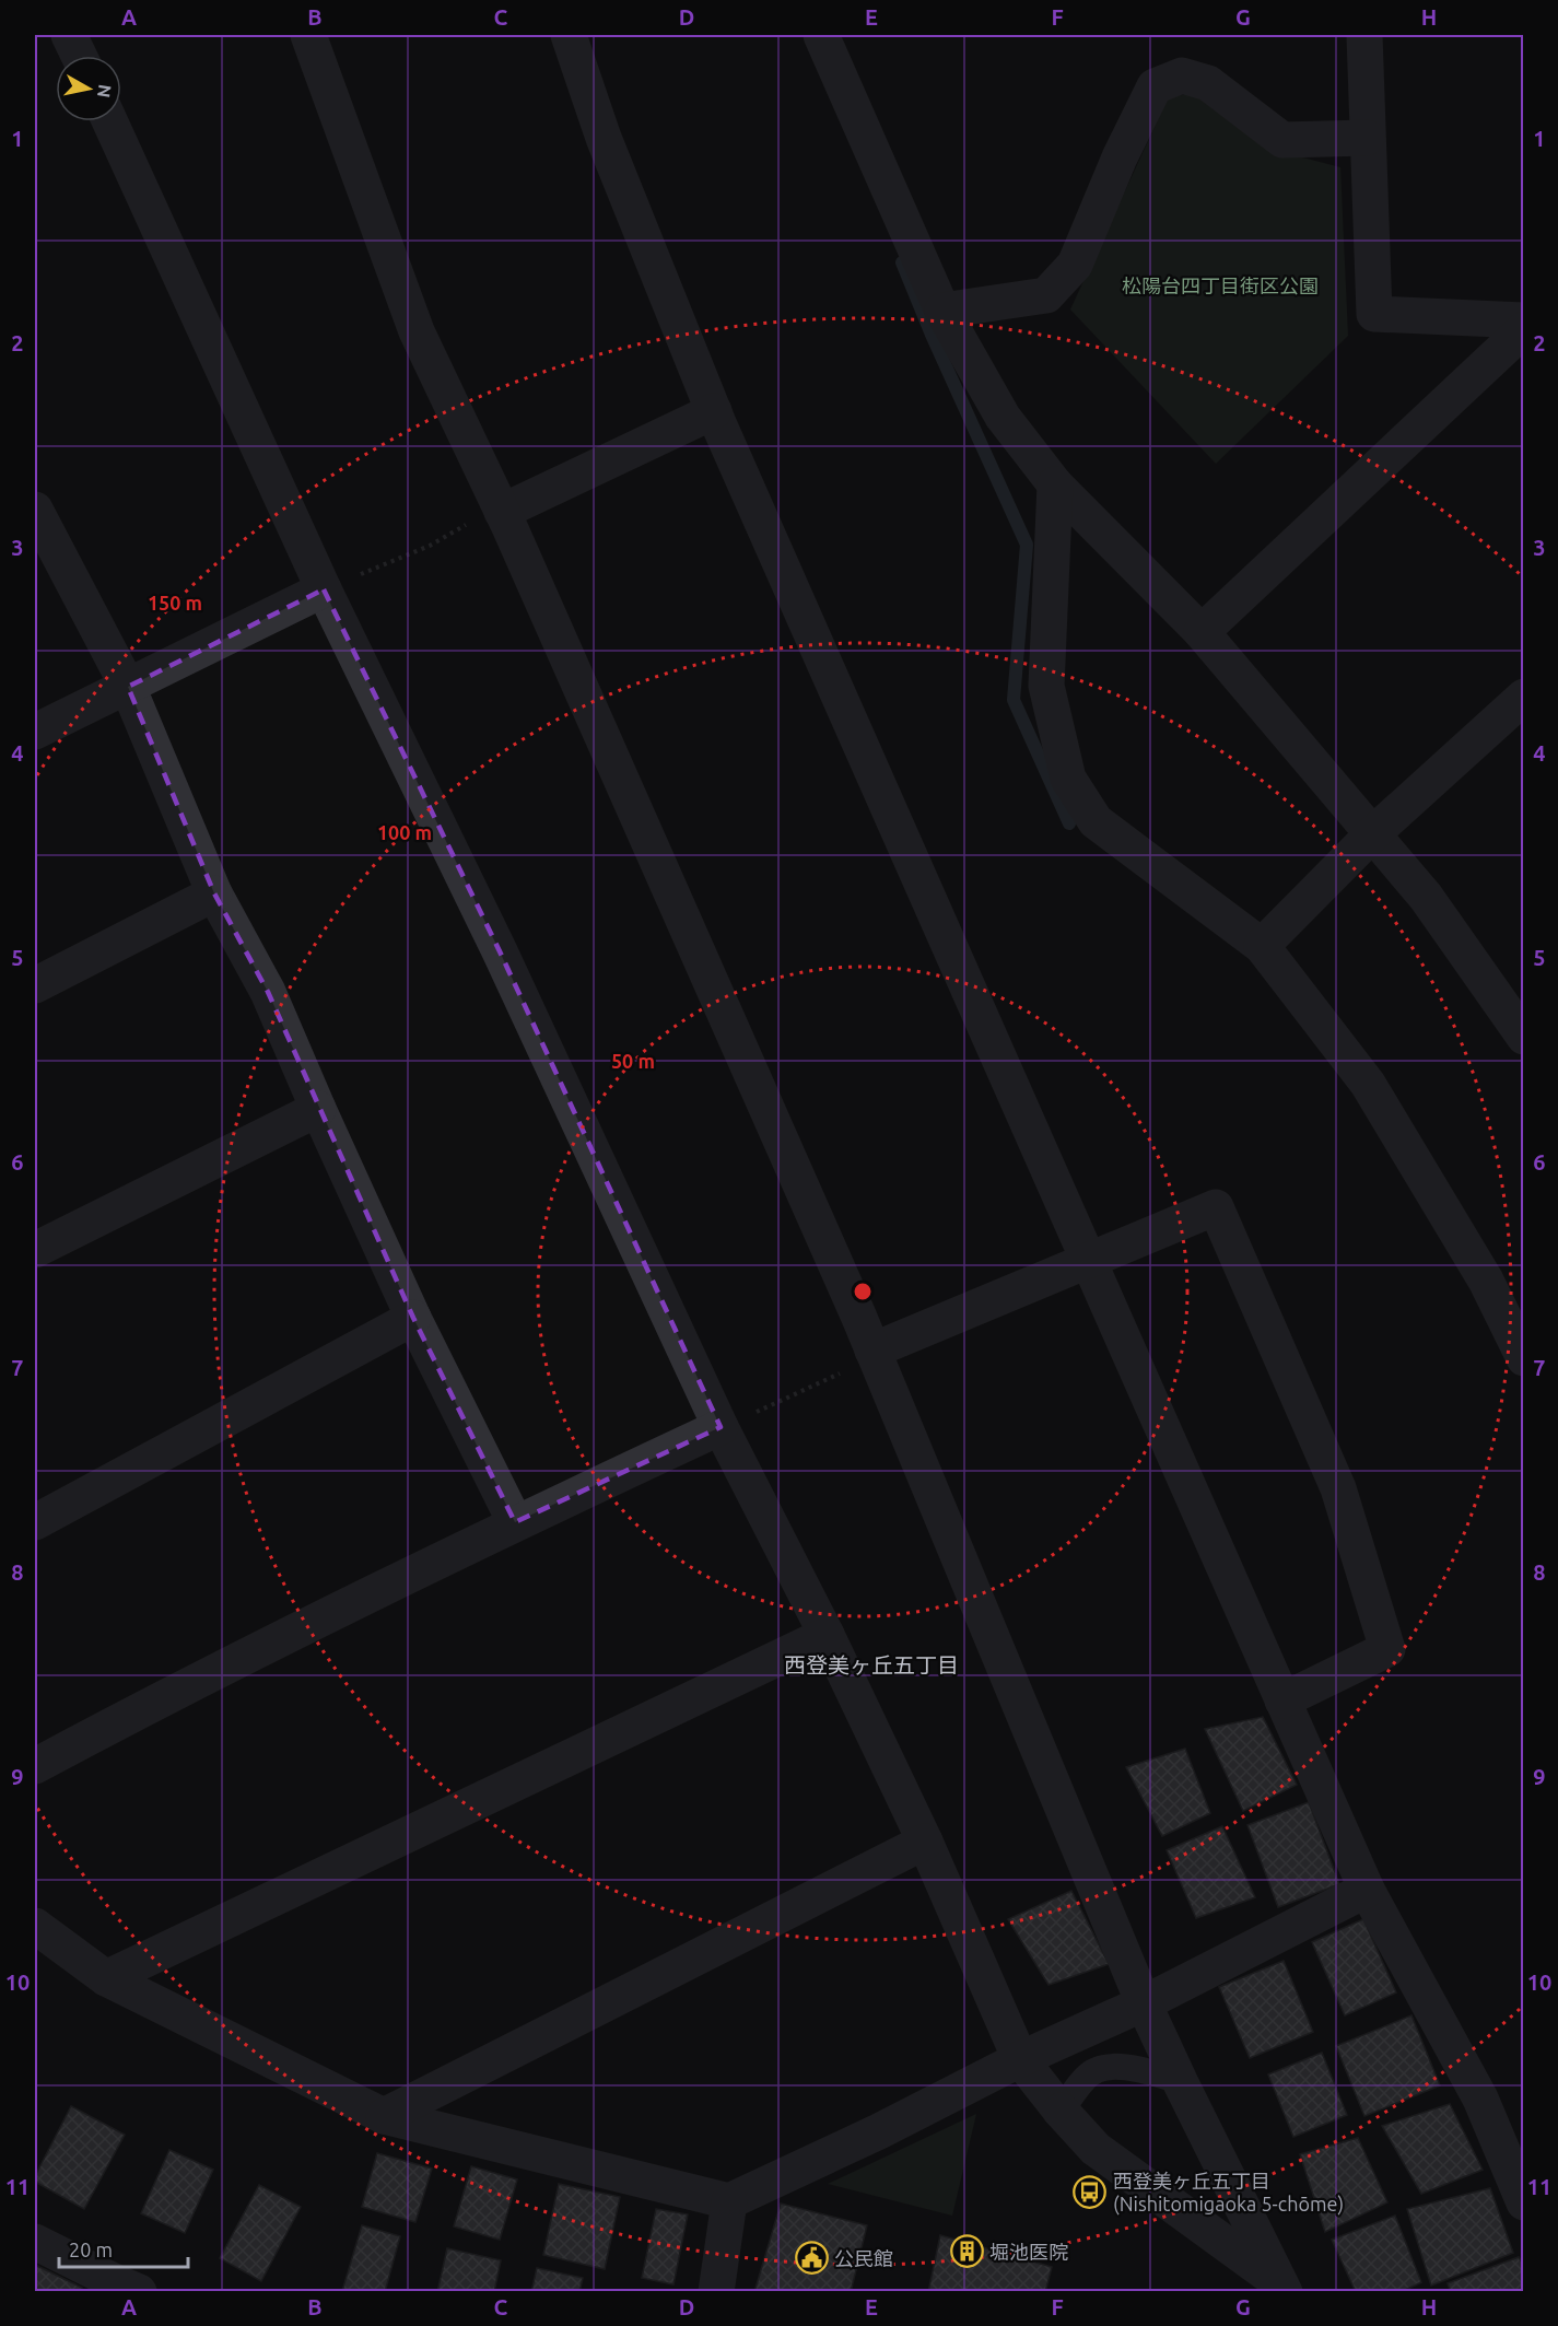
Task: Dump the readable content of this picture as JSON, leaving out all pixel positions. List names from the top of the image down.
{
  "districts": ["西登美ヶ丘五丁目"],
  "parks": ["松陽台四丁目街区公園"],
  "places": {
    "bus stop": ["西登美ヶ丘五丁目 (Nishitomigaoka 5-chōme)"],
    "building": ["堀池医院"],
    "public building": ["公民館"]
  },
  "scale_bar": "20 m",
  "north": "right",
  "grid": {
    "columns": [
      "A",
      "B",
      "C",
      "D",
      "E",
      "F",
      "G",
      "H"
    ],
    "rows": [
      "1",
      "2",
      "3",
      "4",
      "5",
      "6",
      "7",
      "8",
      "9",
      "10",
      "11"
    ]
  },
  "rings": ["150 m", "100 m", "50 m"]
}
